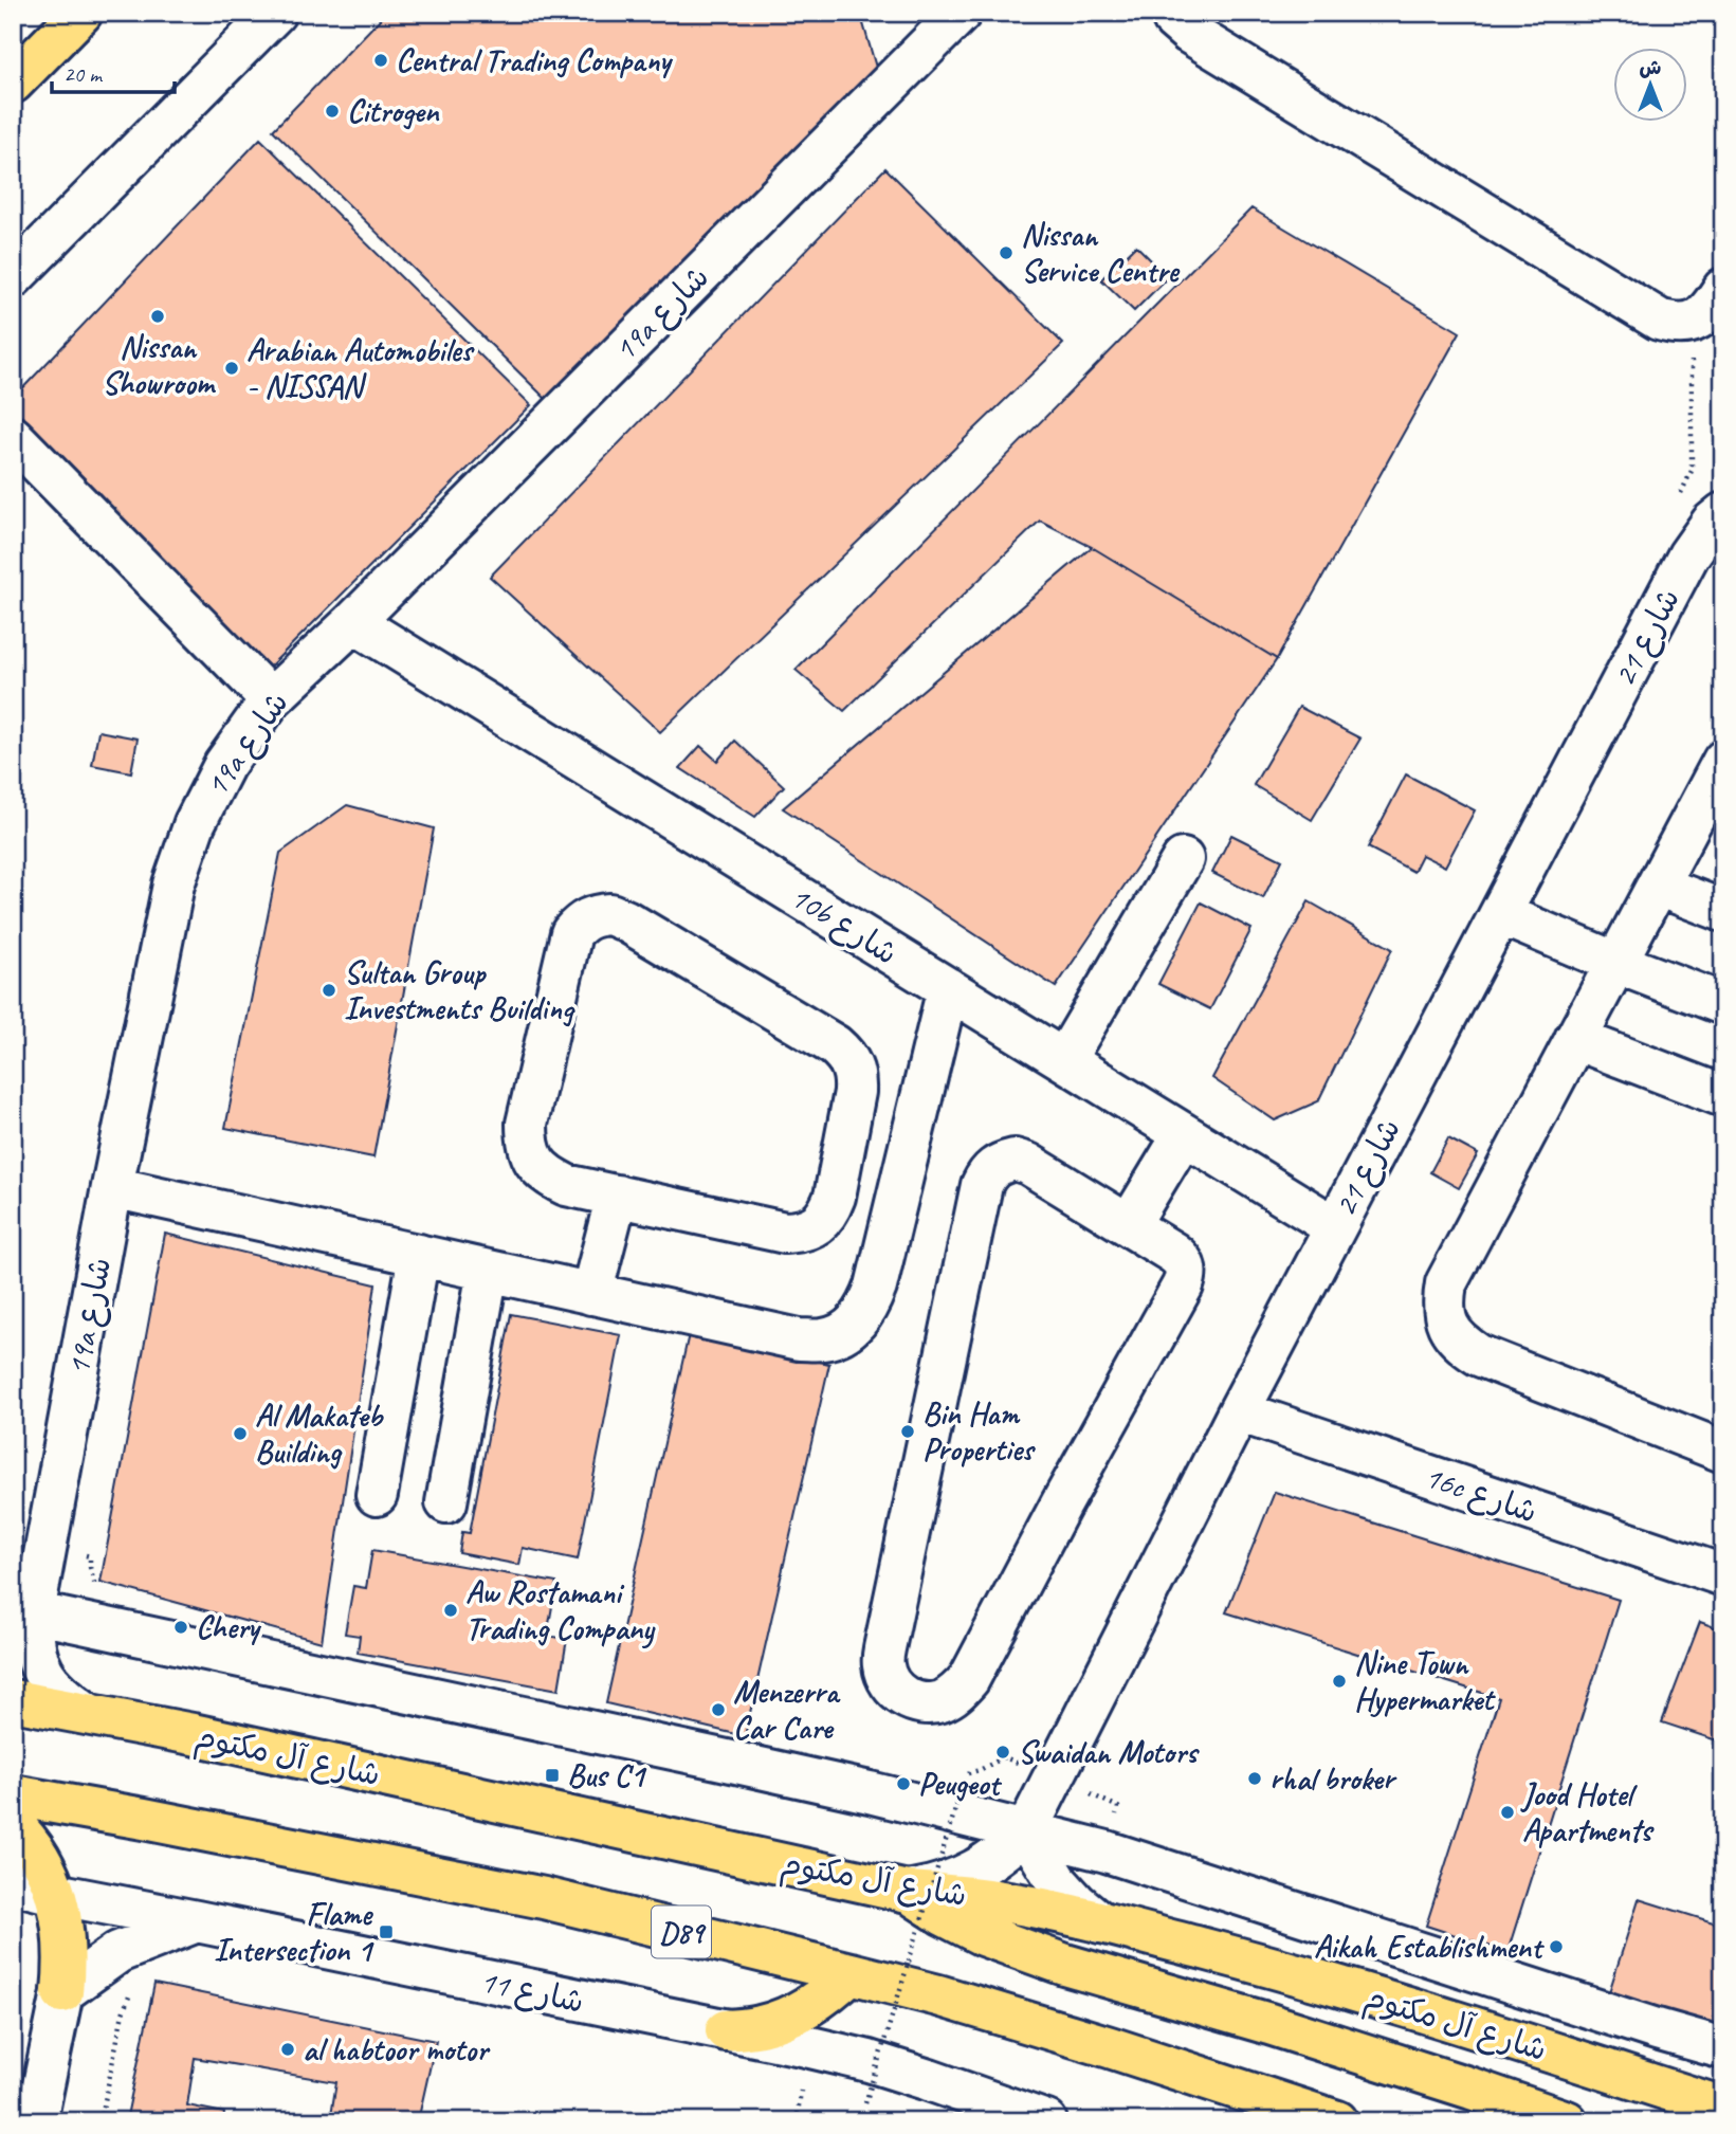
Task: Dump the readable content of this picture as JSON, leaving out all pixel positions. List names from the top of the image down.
{
  "streets": {
    "main road": ["شارع آل مكتوم", "D89"],
    "street": [
      "19a شارع",
      "شارع 21",
      "10b شارع",
      "16c شارع",
      "شارع 11"
    ]
  },
  "crossings": [
    ["19a شارع", "10b شارع"],
    ["19a شارع", "شارع آل مكتوم"],
    ["شارع 21", "10b شارع"],
    ["شارع 21", "16c شارع"],
    ["شارع 21", "شارع آل مكتوم"]
  ],
  "places": {
    "other": [
      "Central Trading Company",
      "Citrogen",
      "Nissan Service Centre",
      "Nissan Showroom",
      "Arabian Automobiles - NISSAN",
      "Sultan Group Investments Building",
      "Bin Ham Properties",
      "Al Makateb Building",
      "Aw Rostamani Trading Company",
      "Chery",
      "Nine Town Hypermarket",
      "Menzerra Car Care",
      "Swaidan Motors",
      "rhal broker",
      "Peugeot",
      "Jood Hotel Apartments",
      "Aikah Establishment",
      "al habtoor motor"
    ],
    "transit": ["Bus C1", "Flame Intersection 1"]
  },
  "scale_bar": "20 m",
  "north": "top"
}
